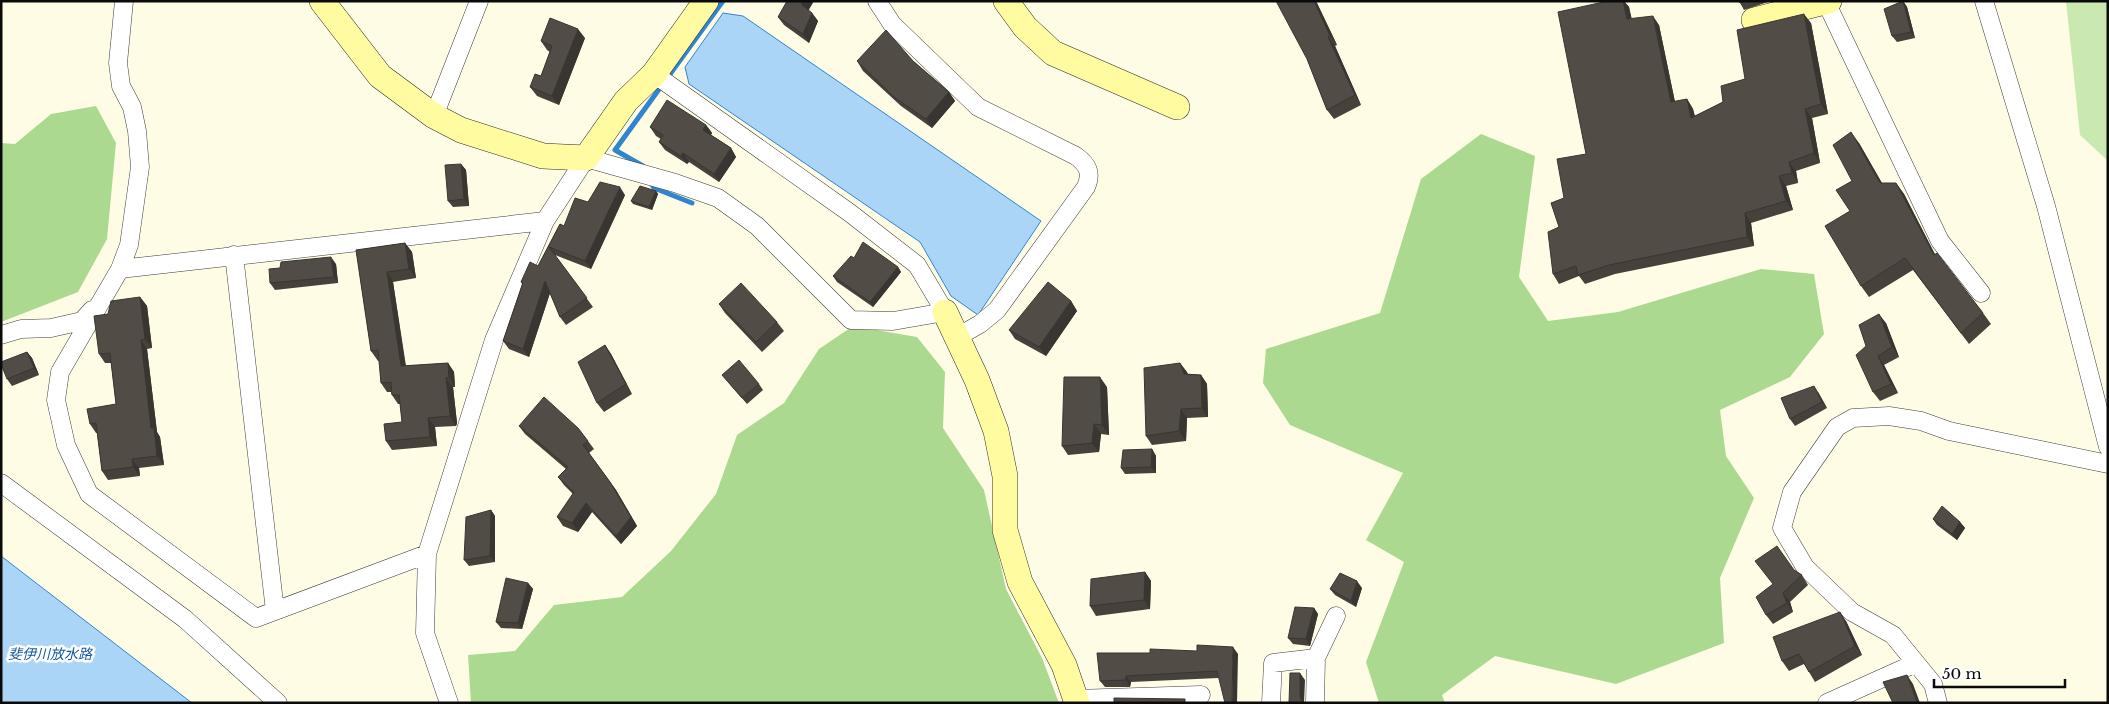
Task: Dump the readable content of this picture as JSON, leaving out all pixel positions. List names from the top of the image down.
{
  "water": ["斐伊川放水路"],
  "scale_bar": "50 m"
}
